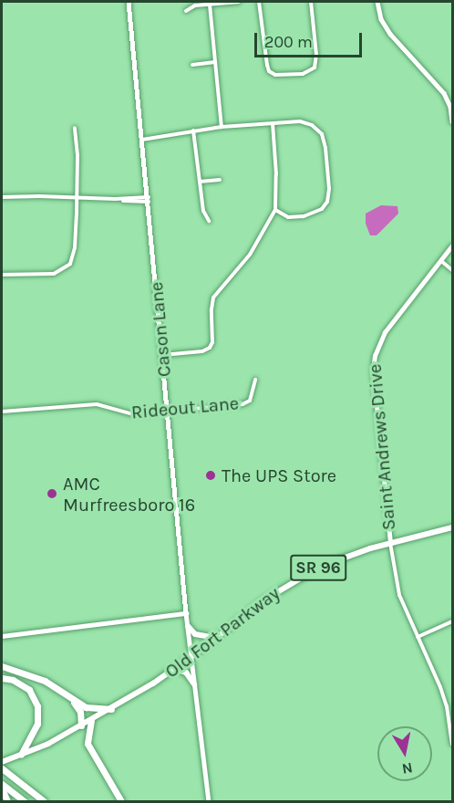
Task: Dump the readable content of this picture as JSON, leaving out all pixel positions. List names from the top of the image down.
{
  "streets": {
    "main road": ["SR 96", "Old Fort Parkway"],
    "street": ["Cason Lane", "Rideout Lane", "Saint Andrews Drive"]
  },
  "crossings": [
    ["Cason Lane", "Rideout Lane"],
    ["Cason Lane", "Old Fort Parkway"],
    ["Saint Andrews Drive", "Old Fort Parkway"]
  ],
  "places": ["The UPS Store", "AMC Murfreesboro 16"],
  "scale_bar": "200 m",
  "north": "bottom"
}
